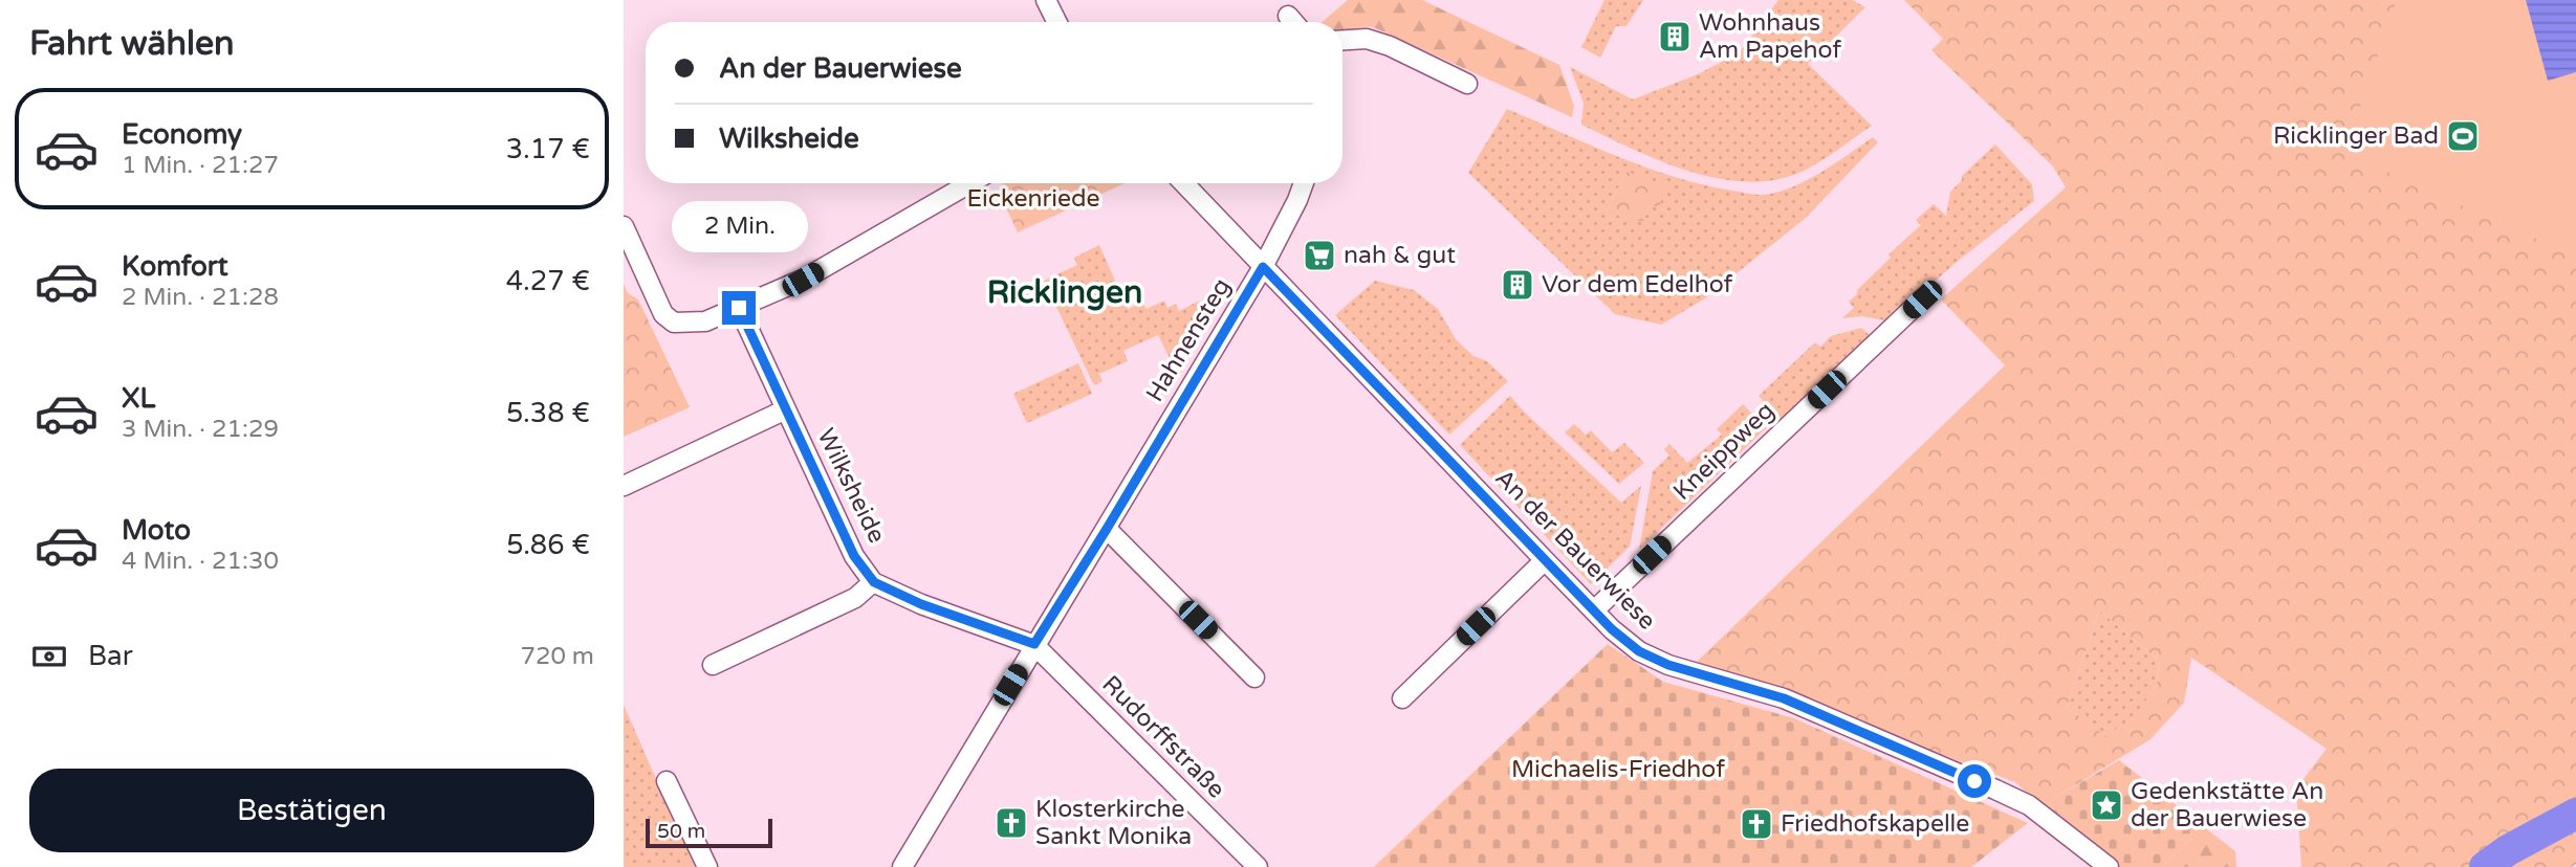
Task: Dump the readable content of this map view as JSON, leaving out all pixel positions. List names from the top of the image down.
{
  "streets": {
    "street": [
      "Hahnensteg",
      "Kneippweg",
      "Wilksheide",
      "An der Bauerwiese",
      "Rudorffstraße"
    ]
  },
  "crossings": [
    ["Hahnensteg", "Wilksheide"],
    ["Hahnensteg", "An der Bauerwiese"],
    ["Hahnensteg", "Rudorffstraße"],
    ["Kneippweg", "An der Bauerwiese"],
    ["Wilksheide", "Rudorffstraße"]
  ],
  "districts": ["Ricklingen"],
  "parks": ["Eickenriede", "Michaelis-Friedhof"],
  "places": {
    "building": ["Wohnhaus Am Papehof", "Vor dem Edelhof"],
    "sports": ["Ricklinger Bad"],
    "supermarket": ["nah & gut"],
    "place": ["Gedenkstätte An der Bauerwiese"],
    "church": ["Klosterkirche Sankt Monika", "Friedhofskapelle"]
  },
  "scale_bar": "50 m",
  "page": {
    "heading": "Fahrt wählen",
    "banner": ["An der Bauerwiese", "Wilksheide"],
    "list": [
      {
        "name": "Economy",
        "note": "1 Min. · 21:27",
        "value": "3.17 €"
      },
      {
        "name": "Komfort",
        "note": "2 Min. · 21:28",
        "value": "4.27 €"
      },
      {
        "name": "XL",
        "note": "3 Min. · 21:29",
        "value": "5.38 €"
      },
      {
        "name": "Moto",
        "note": "4 Min. · 21:30",
        "value": "5.86 €"
      }
    ],
    "bubble": "2 Min.",
    "pay": ["Bar", "720 m"],
    "buttons": "Bestätigen",
    "scale": "50 m"
  }
}
